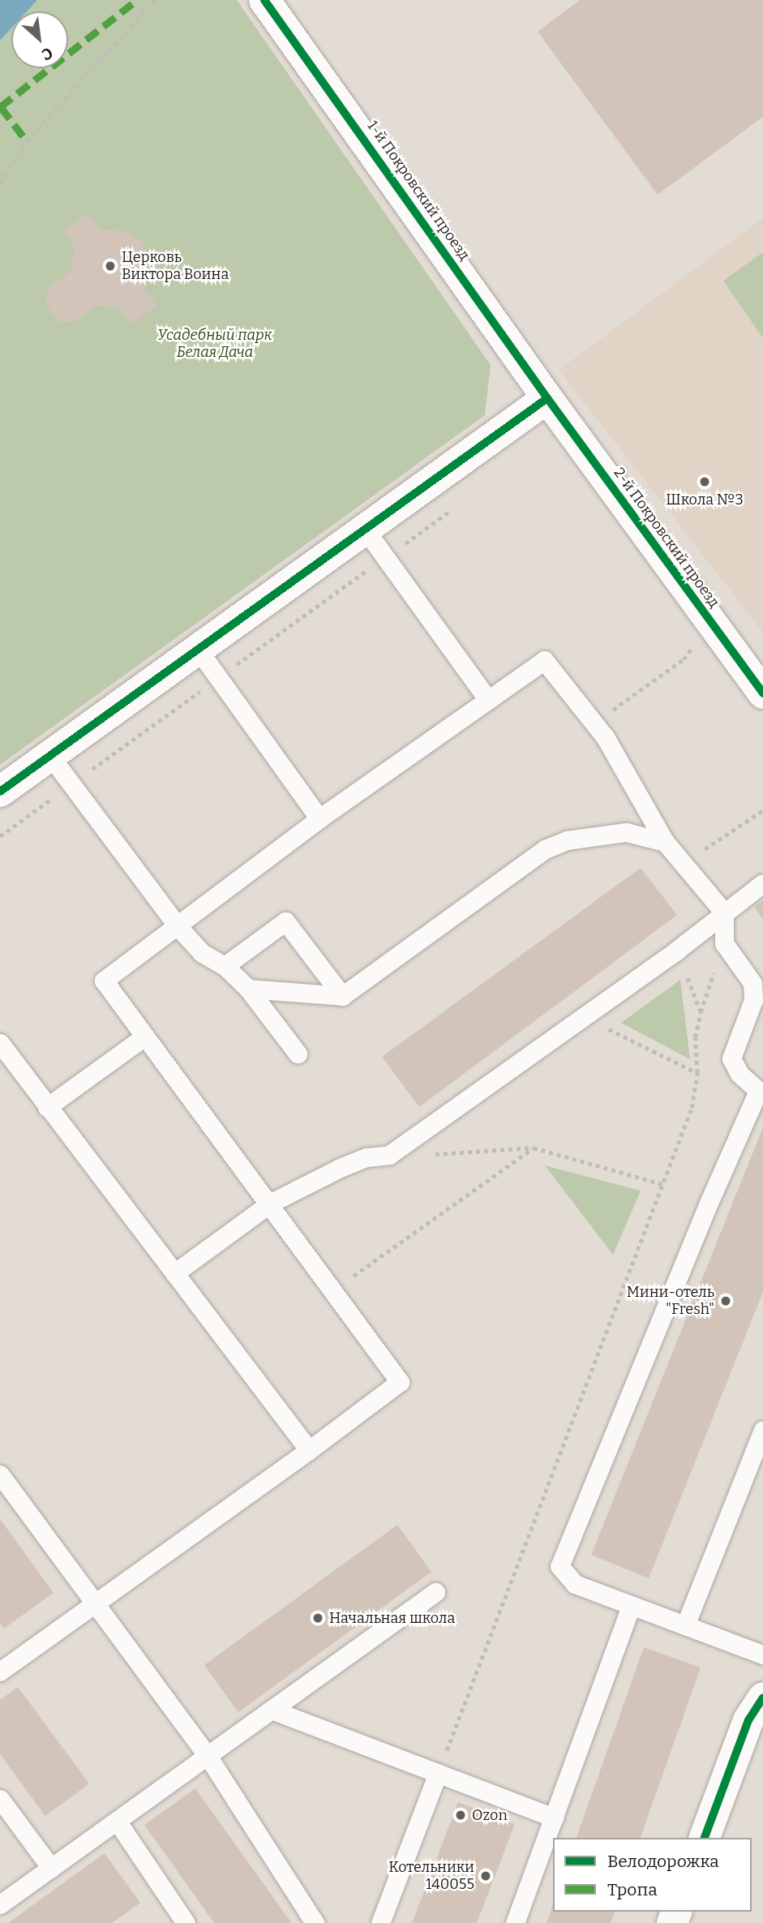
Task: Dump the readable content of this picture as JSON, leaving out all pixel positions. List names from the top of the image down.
{
  "streets": {
    "street": ["1-й Покровский проезд", "2-й Покровский проезд"]
  },
  "crossings": [
    ["1-й Покровский проезд", "2-й Покровский проезд"]
  ],
  "parks": ["Усадебный парк Белая Дача"],
  "places": [
    "Церковь Виктора Воина",
    "Школа №3",
    "Мини-отель \"Fresh\"",
    "Начальная школа",
    "Ozon",
    "Котельники 140055"
  ],
  "legend": ["Велодорожка", "Тропа"],
  "north": "bottom right"
}
